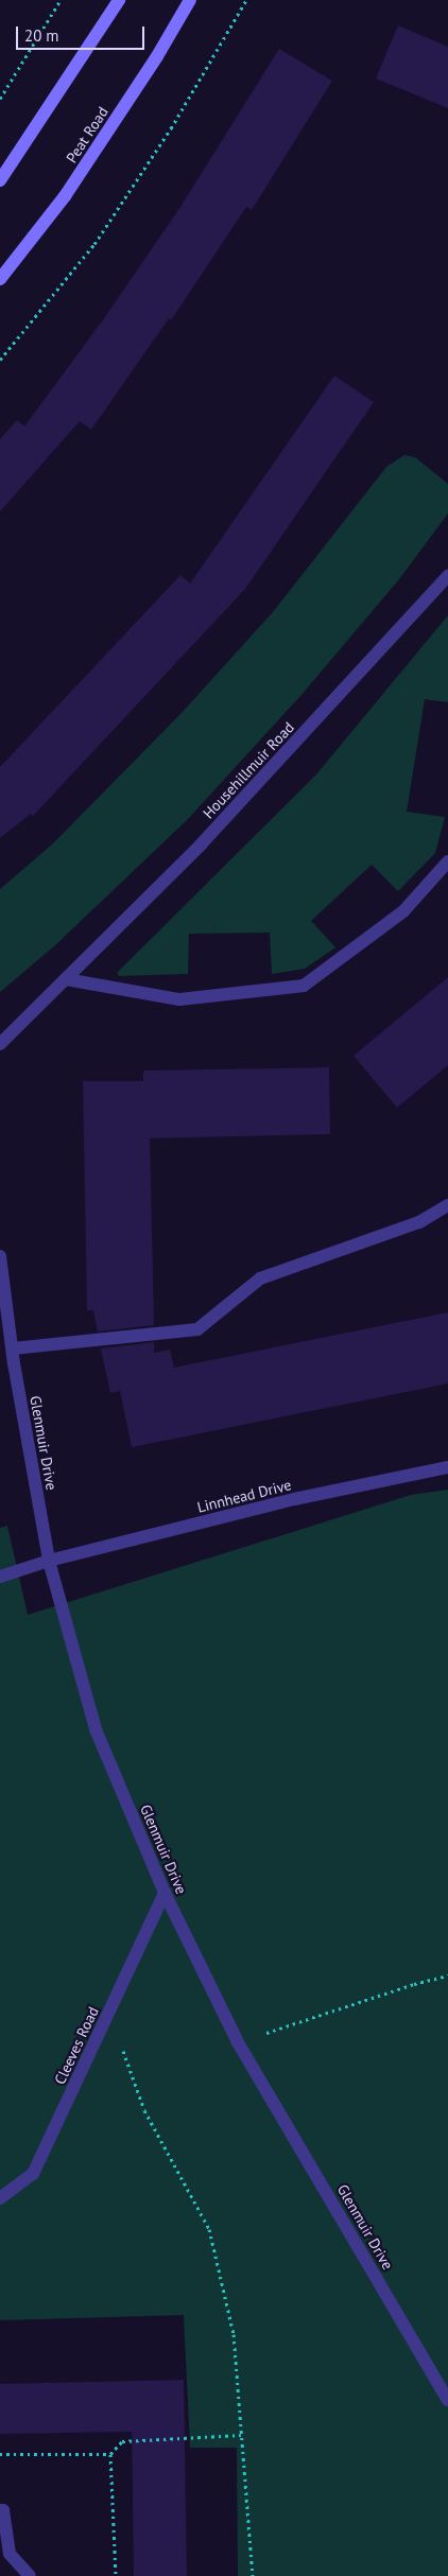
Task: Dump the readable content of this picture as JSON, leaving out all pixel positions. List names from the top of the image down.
{
  "streets": {
    "street": [
      "Peat Road",
      "Househillmuir Road",
      "Glenmuir Drive",
      "Linnhead Drive",
      "Cleeves Road"
    ]
  },
  "crossings": [
    ["Glenmuir Drive", "Linnhead Drive"],
    ["Glenmuir Drive", "Cleeves Road"]
  ],
  "scale_bar": "20 m"
}
